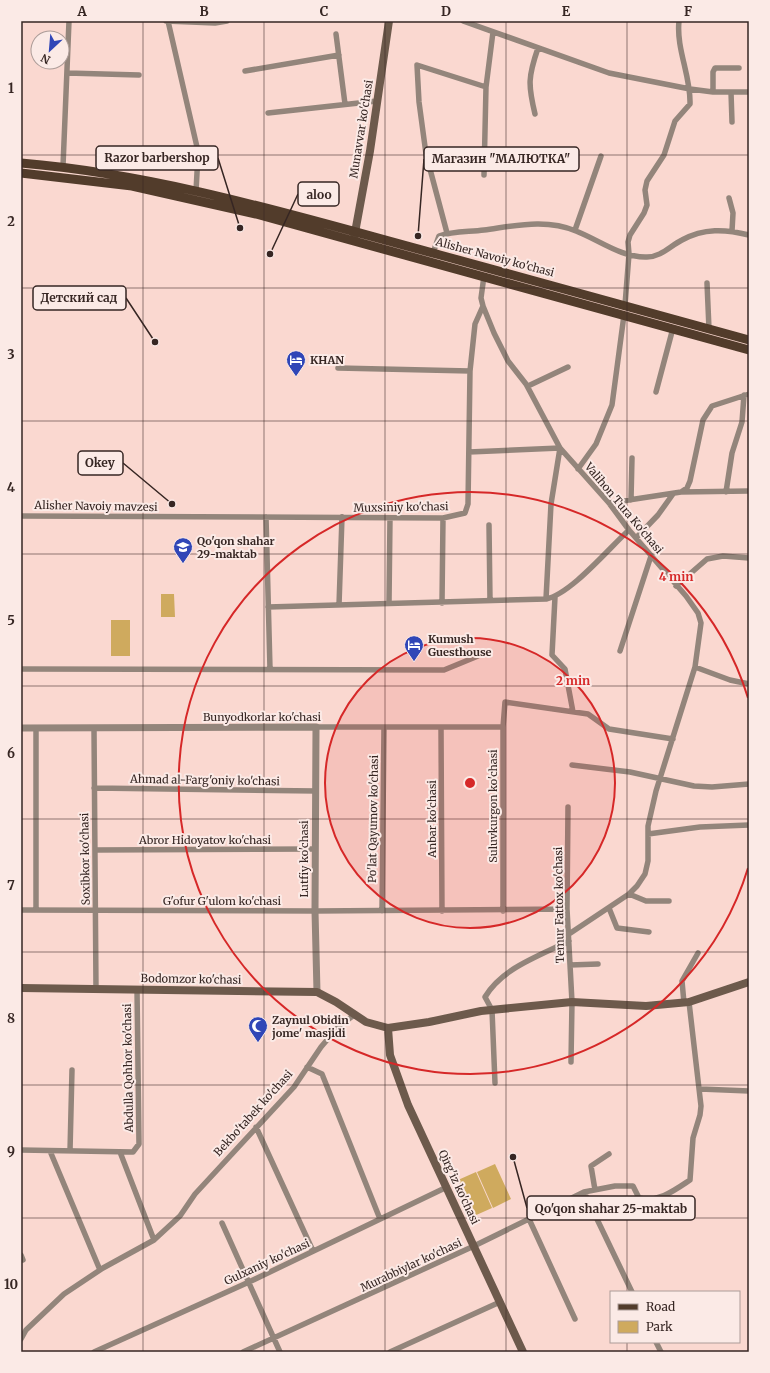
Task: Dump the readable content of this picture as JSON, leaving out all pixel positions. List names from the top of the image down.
{
  "streets": {
    "main road": [
      "Munavvar ko'chasi",
      "Alisher Navoiy ko'chasi",
      "Bodomzor ko'chasi",
      "Qirg'iz ko'chasi"
    ],
    "street": [
      "Alisher Navoiy mavzesi",
      "Muxsiniy ko'chasi",
      "Valihon Tura Ko'chasi",
      "Bunyodkorlar ko'chasi",
      "Ahmad al-Farg'oniy ko'chasi",
      "Suluvkurgon ko'chasi",
      "Po'lat Qayumov ko'chasi",
      "Anbar ko'chasi",
      "Abror Hidoyatov ko'chasi",
      "Soxibkor ko'chasi",
      "Lutfiy ko'chasi",
      "G'ofur G'ulom ko'chasi",
      "Temur Fattox ko'chasi",
      "Abdulla Qohhor ko'chasi",
      "Bekbo'tabek ko'chasi",
      "Gulxaniy ko'chasi",
      "Murabbiylar ko'chasi"
    ]
  },
  "crossings": [
    ["Munavvar ko'chasi", "Alisher Navoiy ko'chasi"],
    ["Alisher Navoiy ko'chasi", "Valihon Tura Ko'chasi"],
    ["Alisher Navoiy mavzesi", "Muxsiniy ko'chasi"],
    ["Muxsiniy ko'chasi", "Valihon Tura Ko'chasi"],
    ["Valihon Tura Ko'chasi", "Temur Fattox ko'chasi"],
    ["Bunyodkorlar ko'chasi", "Suluvkurgon ko'chasi"],
    ["Bunyodkorlar ko'chasi", "Po'lat Qayumov ko'chasi"],
    ["Bunyodkorlar ko'chasi", "Anbar ko'chasi"],
    ["Bunyodkorlar ko'chasi", "Soxibkor ko'chasi"],
    ["Bunyodkorlar ko'chasi", "Lutfiy ko'chasi"],
    ["Ahmad al-Farg'oniy ko'chasi", "Soxibkor ko'chasi"],
    ["Ahmad al-Farg'oniy ko'chasi", "Lutfiy ko'chasi"],
    ["Suluvkurgon ko'chasi", "G'ofur G'ulom ko'chasi"],
    ["Po'lat Qayumov ko'chasi", "G'ofur G'ulom ko'chasi"],
    ["Anbar ko'chasi", "G'ofur G'ulom ko'chasi"],
    ["Abror Hidoyatov ko'chasi", "Soxibkor ko'chasi"],
    ["Abror Hidoyatov ko'chasi", "Lutfiy ko'chasi"],
    ["Soxibkor ko'chasi", "G'ofur G'ulom ko'chasi"],
    ["Soxibkor ko'chasi", "Bodomzor ko'chasi"],
    ["Lutfiy ko'chasi", "G'ofur G'ulom ko'chasi"],
    ["Lutfiy ko'chasi", "Bodomzor ko'chasi"],
    ["G'ofur G'ulom ko'chasi", "Temur Fattox ko'chasi"],
    ["Bodomzor ko'chasi", "Abdulla Qohhor ko'chasi"],
    ["Bodomzor ko'chasi", "Bekbo'tabek ko'chasi"],
    ["Qirg'iz ko'chasi", "Gulxaniy ko'chasi"],
    ["Qirg'iz ko'chasi", "Murabbiylar ko'chasi"]
  ],
  "places": {
    "other": [
      "Razor barbershop",
      "Магазин \"МАЛЮТКА\"",
      "aloo",
      "Детский сад",
      "Okey",
      "Qo'qon shahar 25-maktab"
    ],
    "hotel": ["KHAN", "Kumush Guesthouse"],
    "school or university": ["Qo'qon shahar 29-maktab"],
    "mosque": ["Zaynul Obidin jome' masjidi"]
  },
  "legend": ["Road", "Park"],
  "north": "bottom left",
  "grid": {
    "columns": [
      "A",
      "B",
      "C",
      "D",
      "E",
      "F"
    ],
    "rows": [
      "1",
      "2",
      "3",
      "4",
      "5",
      "6",
      "7",
      "8",
      "9",
      "10"
    ]
  },
  "rings": ["4 min", "2 min"]
}
